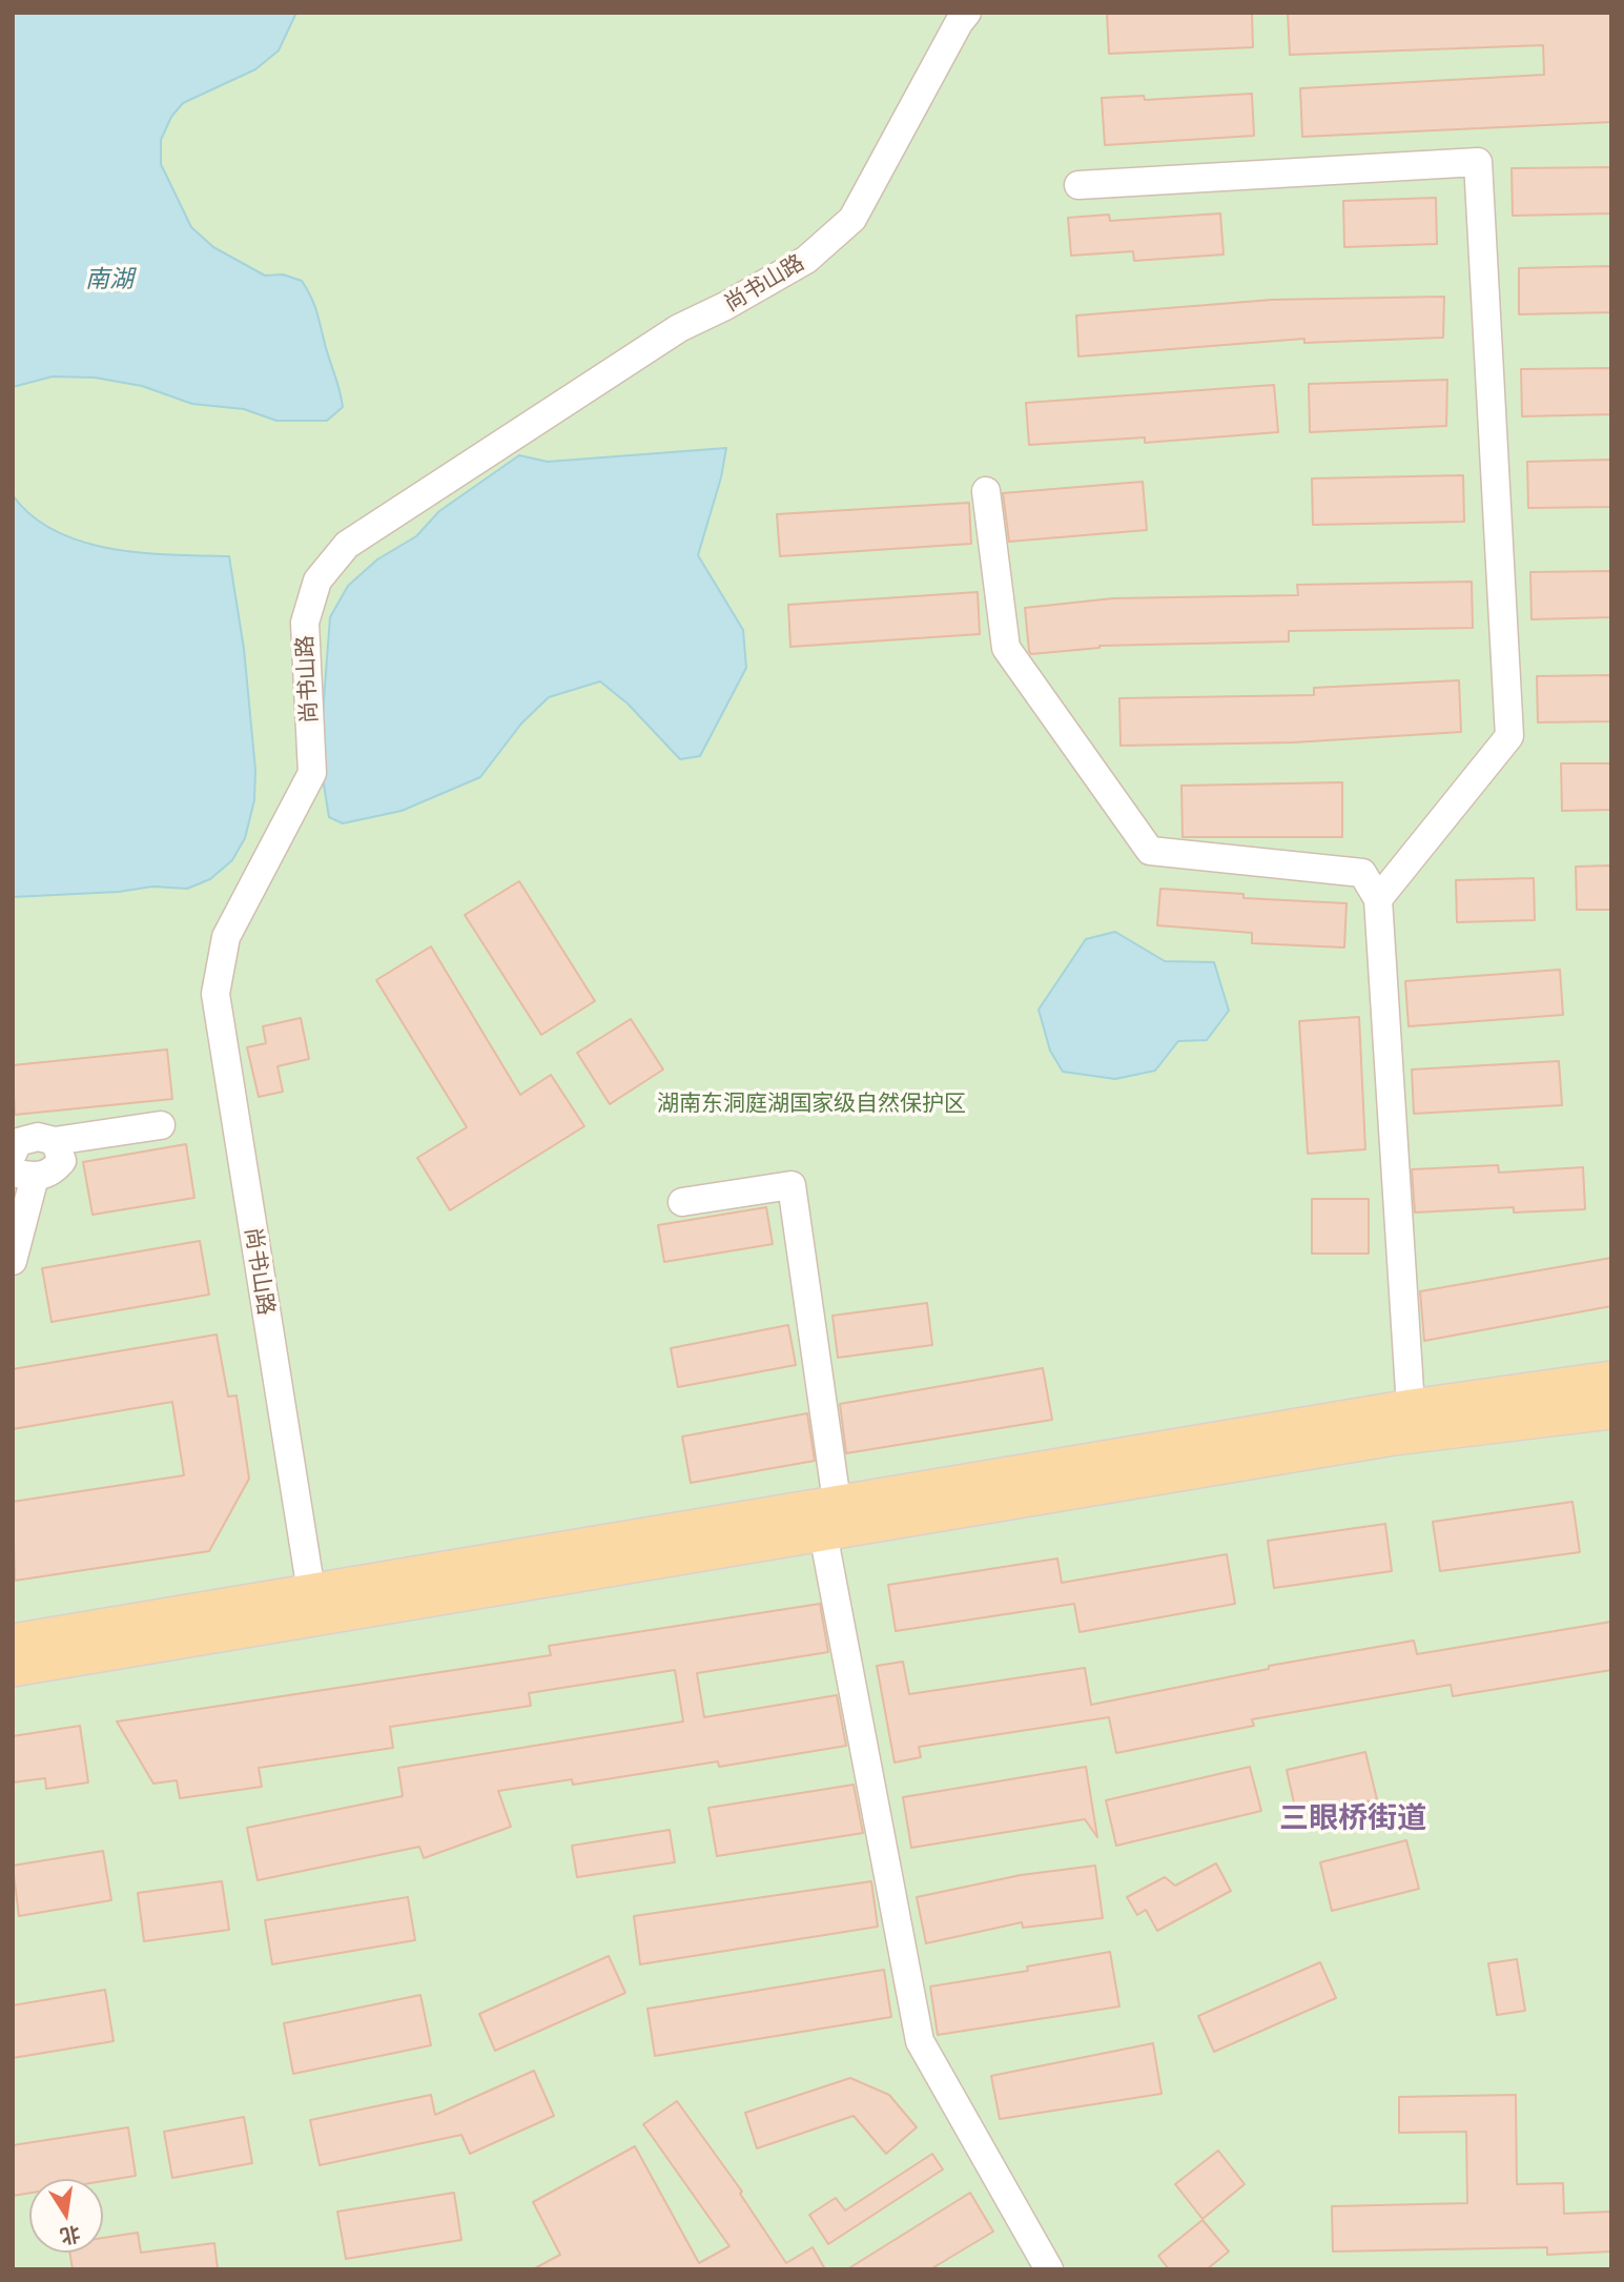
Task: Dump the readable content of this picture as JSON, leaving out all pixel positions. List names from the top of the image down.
{
  "streets": {
    "street": ["尚书山路"]
  },
  "districts": ["三眼桥街道"],
  "water": ["南湖"],
  "parks": ["湖南东洞庭湖国家级自然保护区"],
  "north": "bottom"
}
